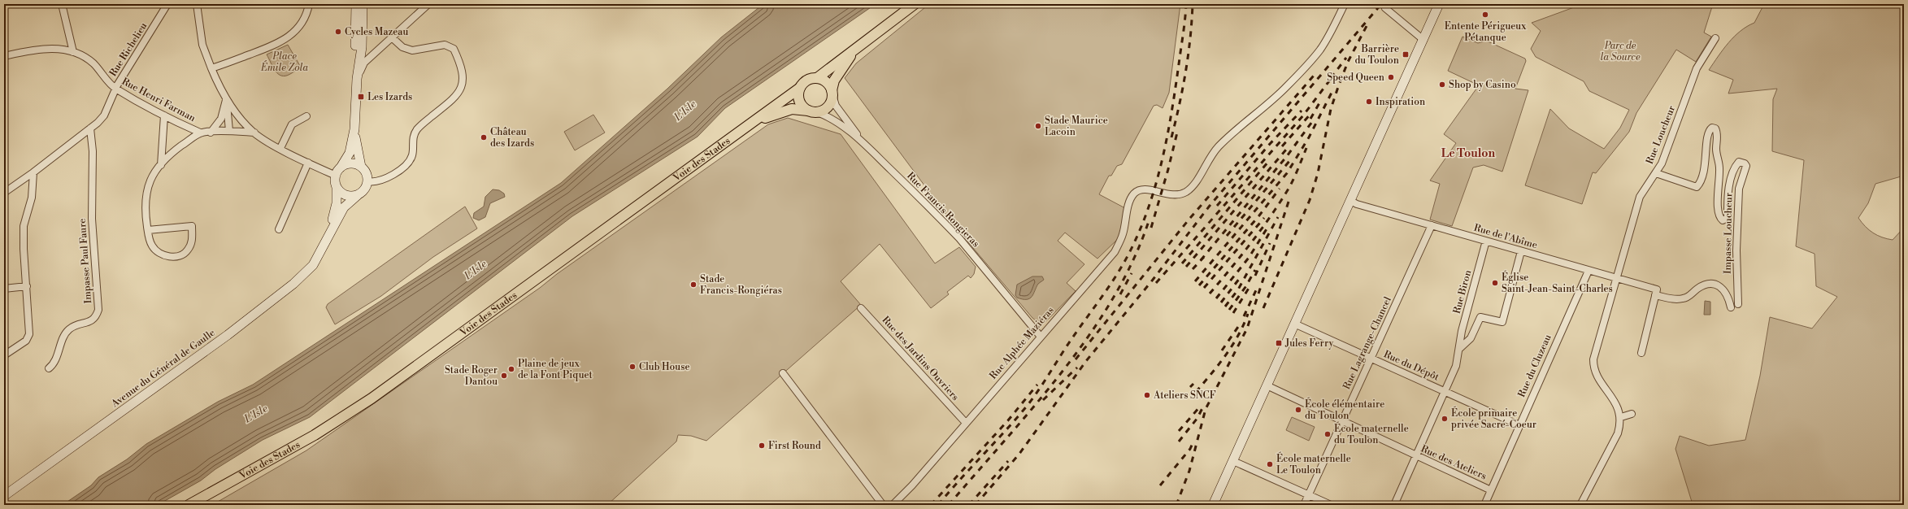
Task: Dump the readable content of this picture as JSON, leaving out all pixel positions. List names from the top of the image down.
{
  "streets": {
    "main road": ["Voie des Stades", "Avenue du Général de Gaulle"],
    "street": [
      "Rue Richelieu",
      "Rue Henri Farman",
      "Rue Loucheur",
      "Rue Francis Rongieras",
      "Impasse Loucheur",
      "Rue de l'Abîme",
      "Impasse Paul Faure",
      "Rue Biron",
      "Rue Alphée Maziéras",
      "Rue Lagrange-Chancel",
      "Rue des Jardins Ouvriers",
      "Rue du Dépôt",
      "Rue du Cluzeau",
      "Rue des Ateliers"
    ]
  },
  "crossings": [
    ["Rue Richelieu", "Rue Henri Farman"],
    ["Rue Richelieu", "Impasse Paul Faure"],
    ["Rue Loucheur", "Impasse Loucheur"],
    ["Rue Loucheur", "Rue de l'Abîme"],
    ["Voie des Stades", "Rue Francis Rongieras"],
    ["Rue Francis Rongieras", "Rue Alphée Maziéras"],
    ["Rue de l'Abîme", "Rue Biron"],
    ["Rue de l'Abîme", "Rue Lagrange-Chancel"],
    ["Rue de l'Abîme", "Rue du Cluzeau"],
    ["Rue Biron", "Rue du Dépôt"],
    ["Rue Biron", "Rue des Ateliers"],
    ["Rue Alphée Maziéras", "Rue des Jardins Ouvriers"],
    ["Rue Lagrange-Chancel", "Rue du Dépôt"],
    ["Rue Lagrange-Chancel", "Rue des Ateliers"],
    ["Rue du Dépôt", "Rue du Cluzeau"],
    ["Rue du Cluzeau", "Rue des Ateliers"]
  ],
  "districts": ["Le Toulon"],
  "water": ["L'Isle"],
  "parks": ["Parc de la Source", "Place Émile Zola"],
  "places": {
    "other": [
      "Entente Périgueux Pétanque",
      "Cycles Mazeau",
      "Speed Queen",
      "Shop by Casino",
      "Inspiration",
      "Stade Maurice Lacoin",
      "Château des Izards",
      "Église Saint-Jean-Saint-Charles",
      "Stade Francis-Rongiéras",
      "Club House",
      "Plaine de jeux de la Font Piquet",
      "Stade Roger Dantou",
      "Ateliers SNCF",
      "École élémentaire du Toulon",
      "École primaire privée Sacré-Coeur",
      "École maternelle du Toulon",
      "First Round",
      "École maternelle Le Toulon"
    ],
    "transit": ["Barrière du Toulon", "Les Izards", "Jules Ferry"]
  }
}
